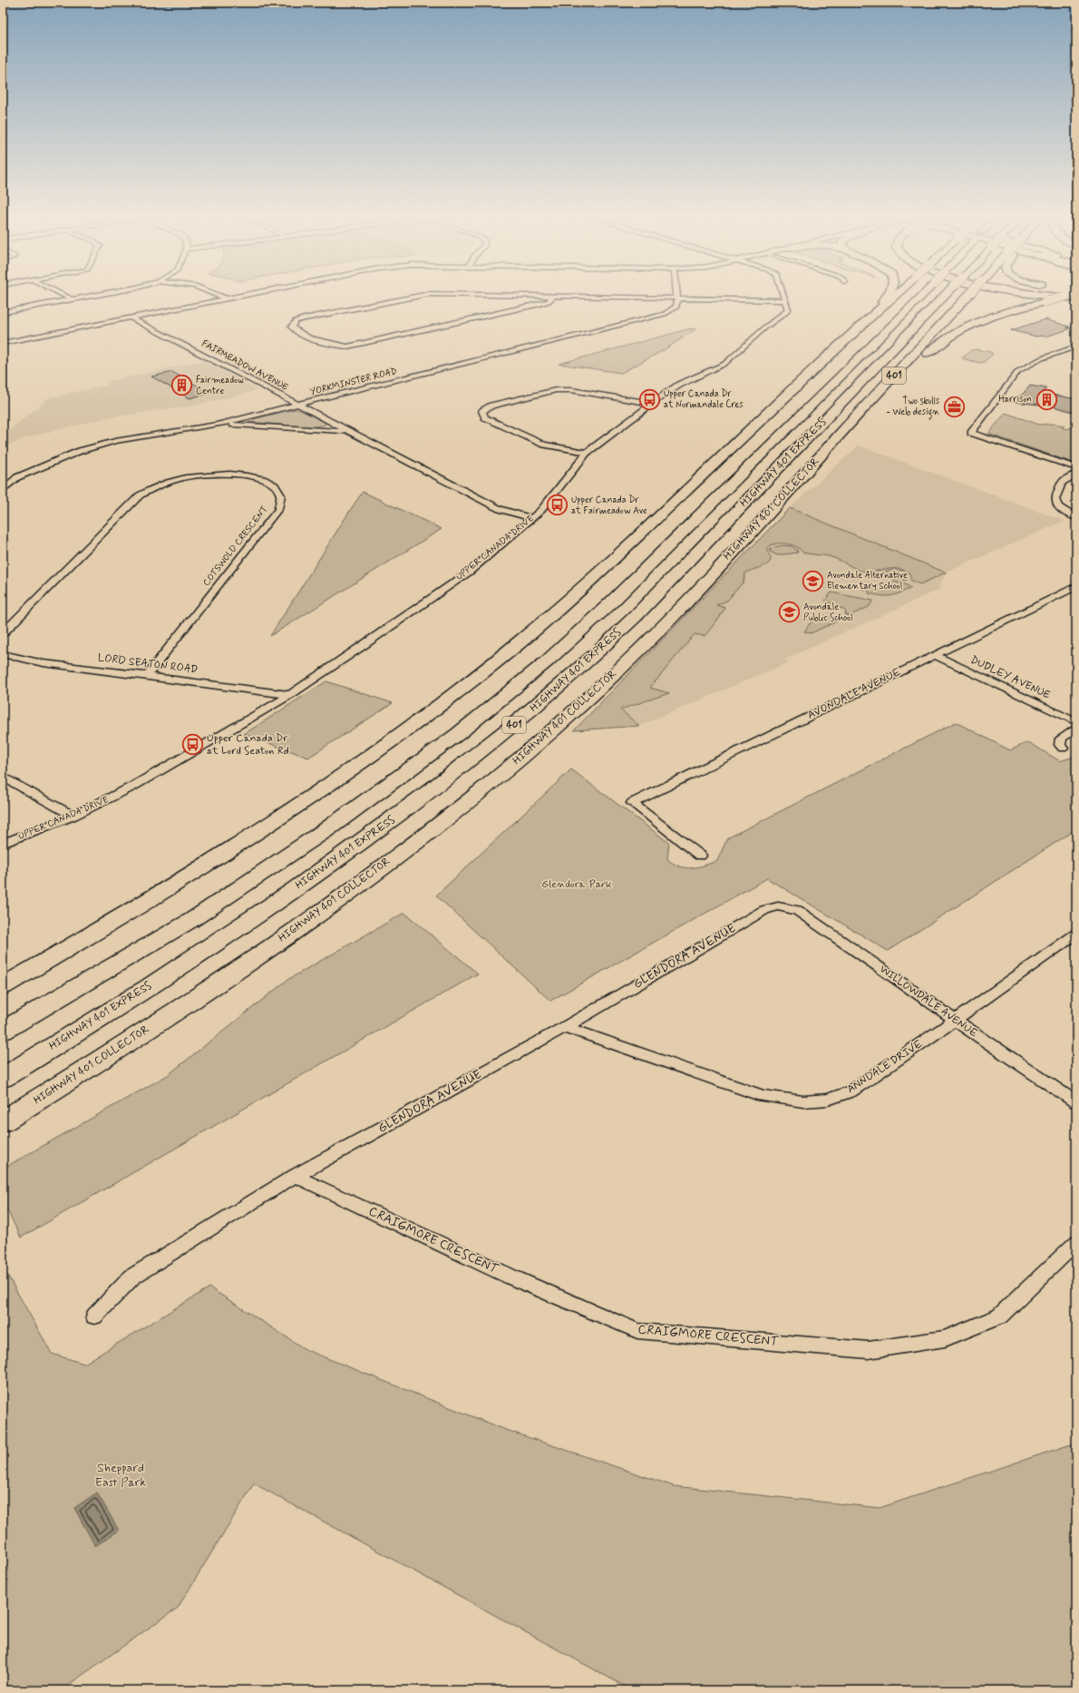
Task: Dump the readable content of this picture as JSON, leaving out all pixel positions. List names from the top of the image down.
{
  "streets": {
    "highway": ["401", "HIGHWAY 401 EXPRESS", "HIGHWAY 401 COLLECTOR"],
    "street": [
      "FAIRMEADOW AVENUE",
      "YORKMINSTER ROAD",
      "COTSWOLD CRESCENT",
      "UPPER CANADA DRIVE",
      "LORD SEATON ROAD",
      "DUDLEY AVENUE",
      "AVONDALE AVENUE",
      "GLENDORA AVENUE",
      "WILLOWDALE AVENUE",
      "ANNDALE DRIVE",
      "CRAIGMORE CRESCENT"
    ]
  },
  "crossings": [
    ["FAIRMEADOW AVENUE", "YORKMINSTER ROAD"],
    ["FAIRMEADOW AVENUE", "UPPER CANADA DRIVE"],
    ["COTSWOLD CRESCENT", "LORD SEATON ROAD"],
    ["UPPER CANADA DRIVE", "LORD SEATON ROAD"],
    ["DUDLEY AVENUE", "AVONDALE AVENUE"],
    ["GLENDORA AVENUE", "WILLOWDALE AVENUE"],
    ["GLENDORA AVENUE", "ANNDALE DRIVE"],
    ["GLENDORA AVENUE", "CRAIGMORE CRESCENT"],
    ["WILLOWDALE AVENUE", "ANNDALE DRIVE"]
  ],
  "parks": ["Glendora Park", "Sheppard East Park"],
  "places": {
    "building": ["Fairmeadow Centre", "Harrison"],
    "bus stop": ["Upper Canada Dr at Normandale Cres", "Upper Canada Dr at Fairmeadow Ave", "Upper Canada Dr at Lord Seaton Rd"],
    "office": ["Two skulls - Web design"],
    "school or university": ["Avondale Alternative Elementary School", "Avondale Public School"]
  }
}
